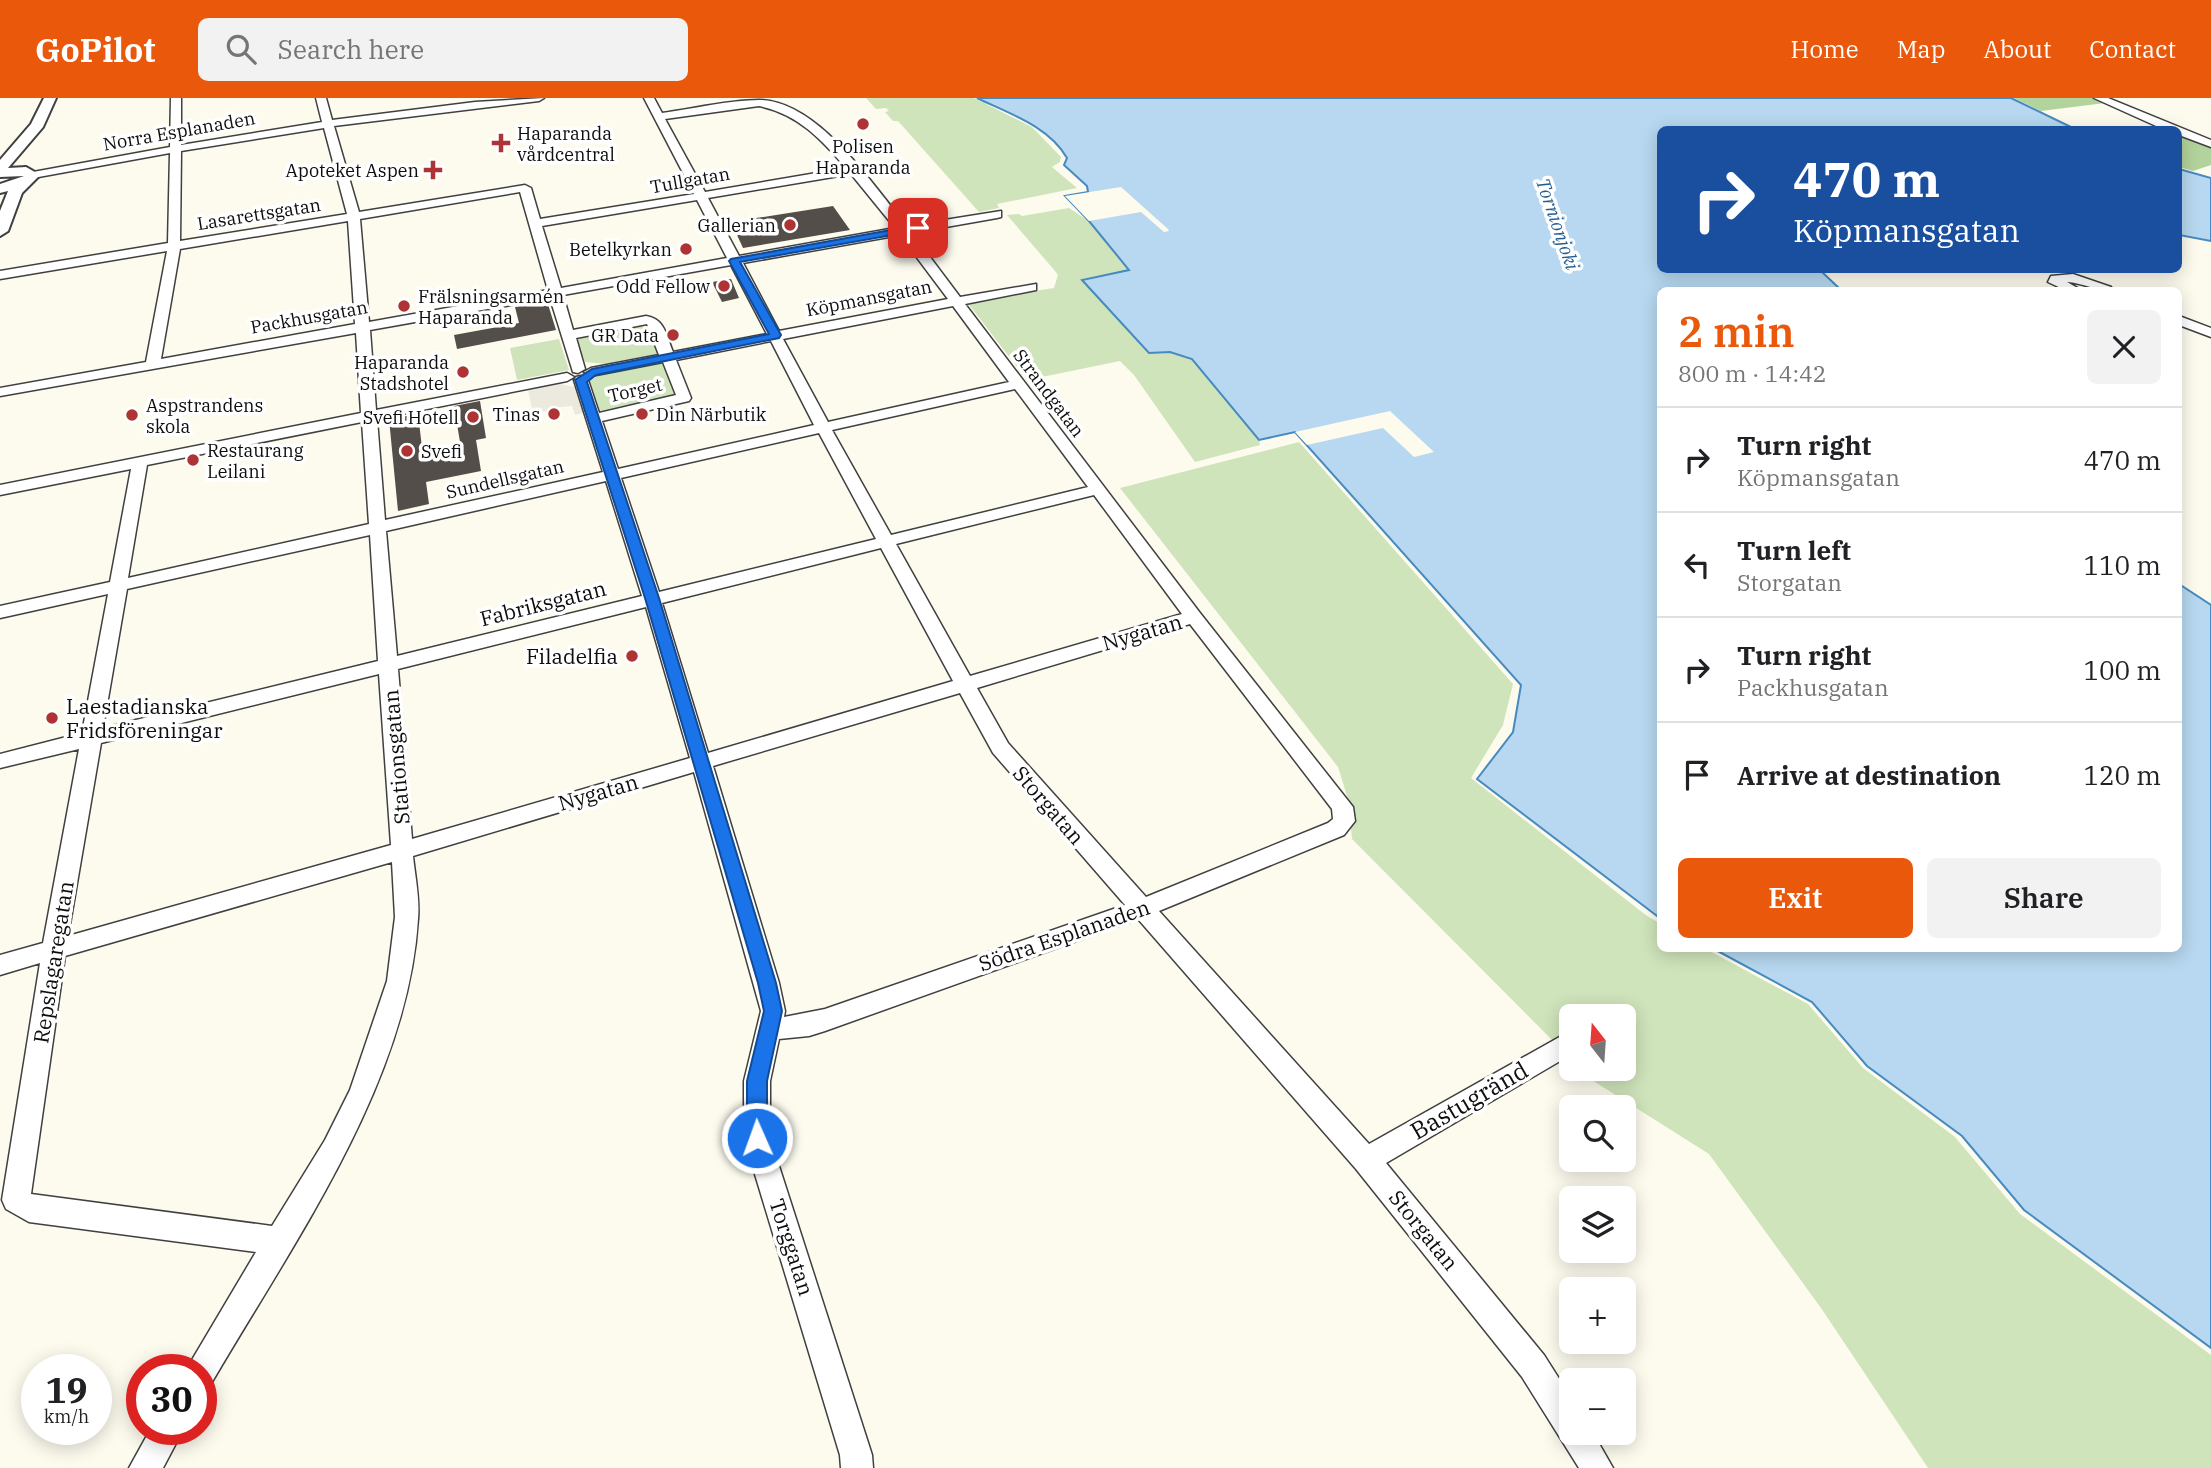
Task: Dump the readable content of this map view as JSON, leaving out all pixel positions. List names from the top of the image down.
{
  "streets": {
    "street": [
      "Norra Esplanaden",
      "Tullgatan",
      "Lasarettsgatan",
      "Köpmansgatan",
      "Packhusgatan",
      "Torget",
      "Strandgatan",
      "Sundellsgatan",
      "Fabriksgatan",
      "Nygatan",
      "Stationsgatan",
      "Storgatan",
      "Södra Esplanaden",
      "Repslagaregatan",
      "Bastugränd",
      "Torggatan"
    ]
  },
  "crossings": [
    ["Norra Esplanaden", "Stationsgatan"],
    ["Tullgatan", "Strandgatan"],
    ["Tullgatan", "Storgatan"],
    ["Tullgatan", "Torggatan"],
    ["Lasarettsgatan", "Stationsgatan"],
    ["Lasarettsgatan", "Torggatan"],
    ["Köpmansgatan", "Torget"],
    ["Köpmansgatan", "Strandgatan"],
    ["Köpmansgatan", "Stationsgatan"],
    ["Köpmansgatan", "Storgatan"],
    ["Köpmansgatan", "Repslagaregatan"],
    ["Köpmansgatan", "Torggatan"],
    ["Packhusgatan", "Strandgatan"],
    ["Packhusgatan", "Stationsgatan"],
    ["Packhusgatan", "Storgatan"],
    ["Packhusgatan", "Torggatan"],
    ["Torget", "Torggatan"],
    ["Strandgatan", "Sundellsgatan"],
    ["Strandgatan", "Fabriksgatan"],
    ["Strandgatan", "Nygatan"],
    ["Strandgatan", "Storgatan"],
    ["Strandgatan", "Södra Esplanaden"],
    ["Sundellsgatan", "Stationsgatan"],
    ["Sundellsgatan", "Storgatan"],
    ["Sundellsgatan", "Repslagaregatan"],
    ["Sundellsgatan", "Torggatan"],
    ["Fabriksgatan", "Stationsgatan"],
    ["Fabriksgatan", "Storgatan"],
    ["Fabriksgatan", "Repslagaregatan"],
    ["Fabriksgatan", "Torggatan"],
    ["Nygatan", "Stationsgatan"],
    ["Nygatan", "Storgatan"],
    ["Nygatan", "Repslagaregatan"],
    ["Nygatan", "Torggatan"],
    ["Stationsgatan", "Repslagaregatan"],
    ["Storgatan", "Södra Esplanaden"],
    ["Storgatan", "Bastugränd"],
    ["Södra Esplanaden", "Torggatan"]
  ],
  "water": ["Tornionjoki"],
  "places": {
    "other": [
      "Polisen Haparanda",
      "Gallerian",
      "Betelkyrkan",
      "Odd Fellow",
      "Frälsningsarmén Haparanda",
      "GR Data",
      "Haparanda Stadshotel",
      "Tinas",
      "Din Närbutik",
      "Aspstrandens skola",
      "Svefi Hotell",
      "Svefi",
      "Restaurang Leilani",
      "Filadelfia",
      "Laestadianska Fridsföreningar"
    ],
    "health": ["Haparanda vårdcentral", "Apoteket Aspen"]
  },
  "north": "top",
  "page": {
    "header": "GoPilot",
    "search": "Search here",
    "nav": [
      "Home",
      "Map",
      "About",
      "Contact"
    ],
    "turn": ["470 m", "Köpmansgatan"],
    "heading": ["2 min", "800 m · 14:42"],
    "list": [
      {
        "name": "Turn right",
        "note": "Köpmansgatan",
        "value": "470 m"
      },
      {
        "name": "Turn left",
        "note": "Storgatan",
        "value": "110 m"
      },
      {
        "name": "Turn right",
        "note": "Packhusgatan",
        "value": "100 m"
      },
      {
        "name": "Arrive at destination",
        "value": "120 m"
      }
    ],
    "buttons": ["Exit", "Share"],
    "map_buttons": ["+", "−"],
    "speed": "19 km/h",
    "limit": "30"
  }
}
